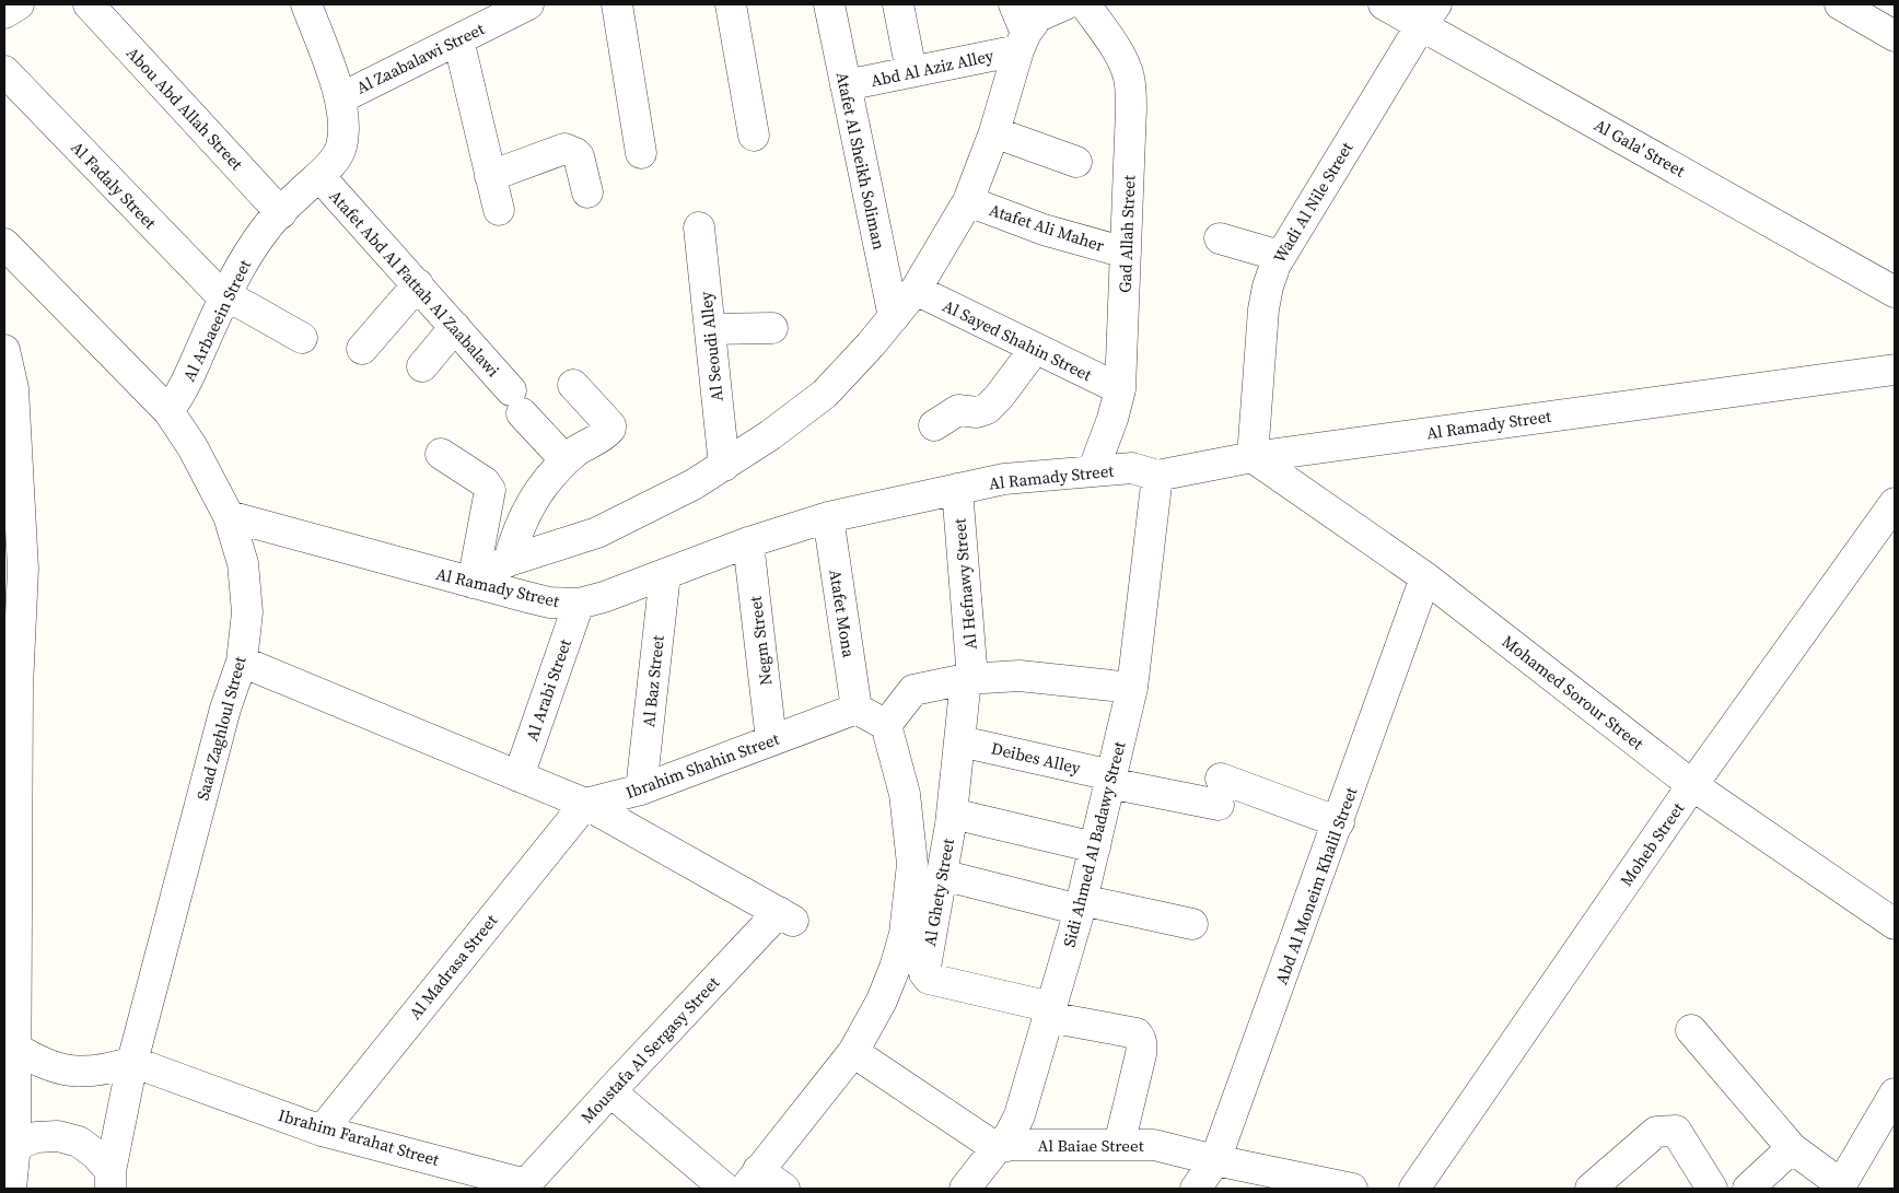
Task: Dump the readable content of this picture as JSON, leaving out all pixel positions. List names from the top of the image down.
{
  "streets": {
    "street": [
      "Al Zaabalawi Street",
      "Abd Al Aziz Alley",
      "Abou Abd Allah Street",
      "Al Gala' Street",
      "Atafet Al Sheikh Soliman",
      "Al Fadaly Street",
      "Wadi Al Nile Street",
      "Atafet Ali Maher",
      "Gad Allah Street",
      "Atafet Abd Al Fattah Al Zaabalawi",
      "Al Arbaeein Street",
      "Al Sayed Shahin Street",
      "Al Seoudi Alley",
      "Al Ramady Street",
      "Al Hefnawy Street",
      "Atafet Mona",
      "Negm Street",
      "Al Baz Street",
      "Al Arabi Street",
      "Mohamed Sorour Street",
      "Saad Zaghloul Street",
      "Deibes Alley",
      "Ibrahim Shahin Street",
      "Sidi Ahmed Al Badawy Street",
      "Moheb Street",
      "Abd Al Moneim Khalil Street",
      "Al Ghety Street",
      "Al Madrasa Street",
      "Moustafa Al Sergasy Street",
      "Ibrahim Farahat Street",
      "Al Baiae Street"
    ]
  },
  "crossings": [
    ["Al Zaabalawi Street", "Al Arbaeein Street"],
    ["Abd Al Aziz Alley", "Atafet Al Sheikh Soliman"],
    ["Abou Abd Allah Street", "Al Arbaeein Street"],
    ["Al Gala' Street", "Wadi Al Nile Street"],
    ["Al Fadaly Street", "Al Arbaeein Street"],
    ["Wadi Al Nile Street", "Al Ramady Street"],
    ["Wadi Al Nile Street", "Mohamed Sorour Street"],
    ["Atafet Ali Maher", "Gad Allah Street"],
    ["Gad Allah Street", "Al Sayed Shahin Street"],
    ["Gad Allah Street", "Al Ramady Street"],
    ["Atafet Abd Al Fattah Al Zaabalawi", "Al Arbaeein Street"],
    ["Al Arbaeein Street", "Saad Zaghloul Street"],
    ["Al Ramady Street", "Al Hefnawy Street"],
    ["Al Ramady Street", "Atafet Mona"],
    ["Al Ramady Street", "Negm Street"],
    ["Al Ramady Street", "Al Baz Street"],
    ["Al Ramady Street", "Al Arabi Street"],
    ["Al Ramady Street", "Mohamed Sorour Street"],
    ["Al Ramady Street", "Saad Zaghloul Street"],
    ["Al Ramady Street", "Sidi Ahmed Al Badawy Street"],
    ["Al Hefnawy Street", "Al Ghety Street"],
    ["Atafet Mona", "Ibrahim Shahin Street"],
    ["Negm Street", "Ibrahim Shahin Street"],
    ["Al Baz Street", "Ibrahim Shahin Street"],
    ["Mohamed Sorour Street", "Moheb Street"],
    ["Mohamed Sorour Street", "Abd Al Moneim Khalil Street"],
    ["Saad Zaghloul Street", "Ibrahim Farahat Street"],
    ["Deibes Alley", "Sidi Ahmed Al Badawy Street"],
    ["Deibes Alley", "Abd Al Moneim Khalil Street"],
    ["Deibes Alley", "Al Ghety Street"],
    ["Ibrahim Shahin Street", "Al Madrasa Street"],
    ["Ibrahim Shahin Street", "Moustafa Al Sergasy Street"],
    ["Sidi Ahmed Al Badawy Street", "Al Ghety Street"],
    ["Sidi Ahmed Al Badawy Street", "Al Baiae Street"],
    ["Abd Al Moneim Khalil Street", "Al Baiae Street"],
    ["Al Madrasa Street", "Moustafa Al Sergasy Street"],
    ["Al Madrasa Street", "Ibrahim Farahat Street"],
    ["Moustafa Al Sergasy Street", "Ibrahim Farahat Street"]
  ]
}
